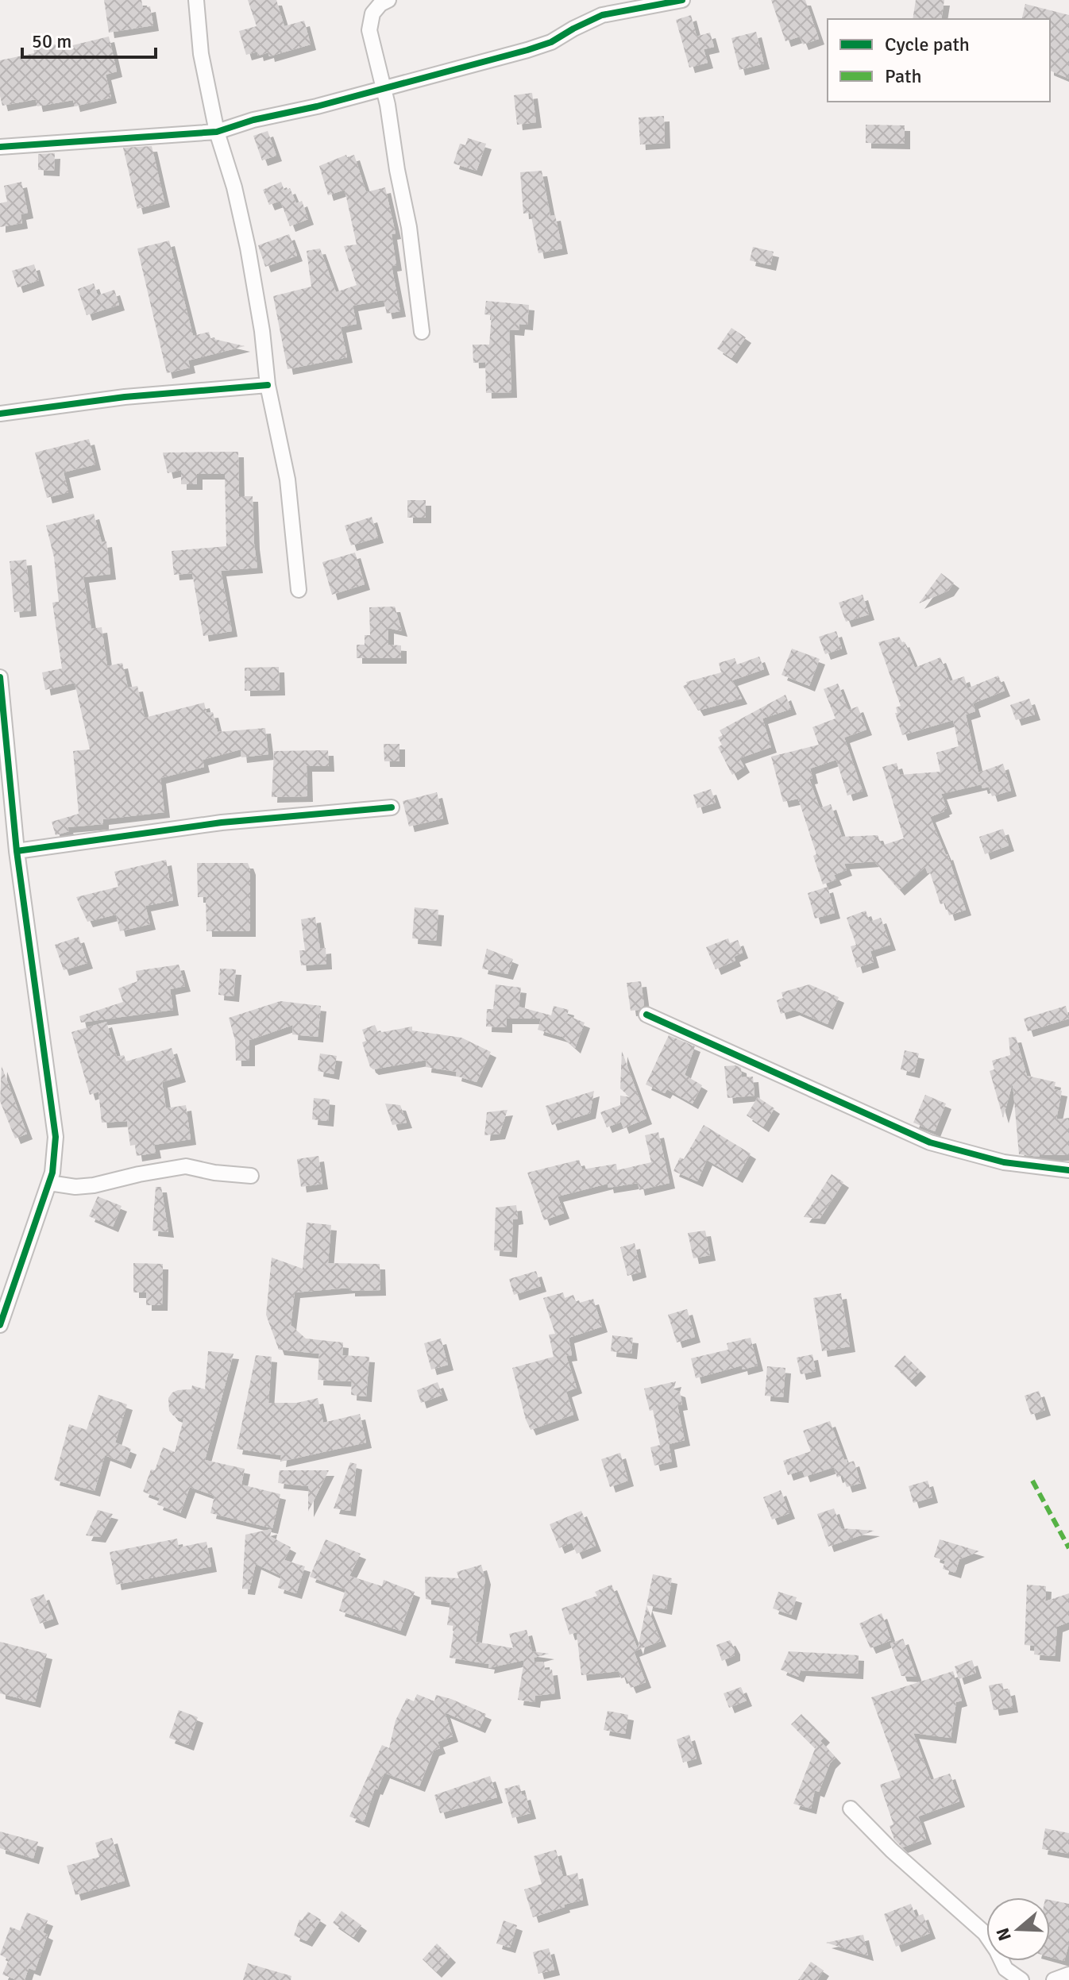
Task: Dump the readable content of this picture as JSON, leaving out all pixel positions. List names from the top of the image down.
{
  "legend": ["Cycle path", "Path"],
  "scale_bar": "50 m",
  "north": "left"
}
